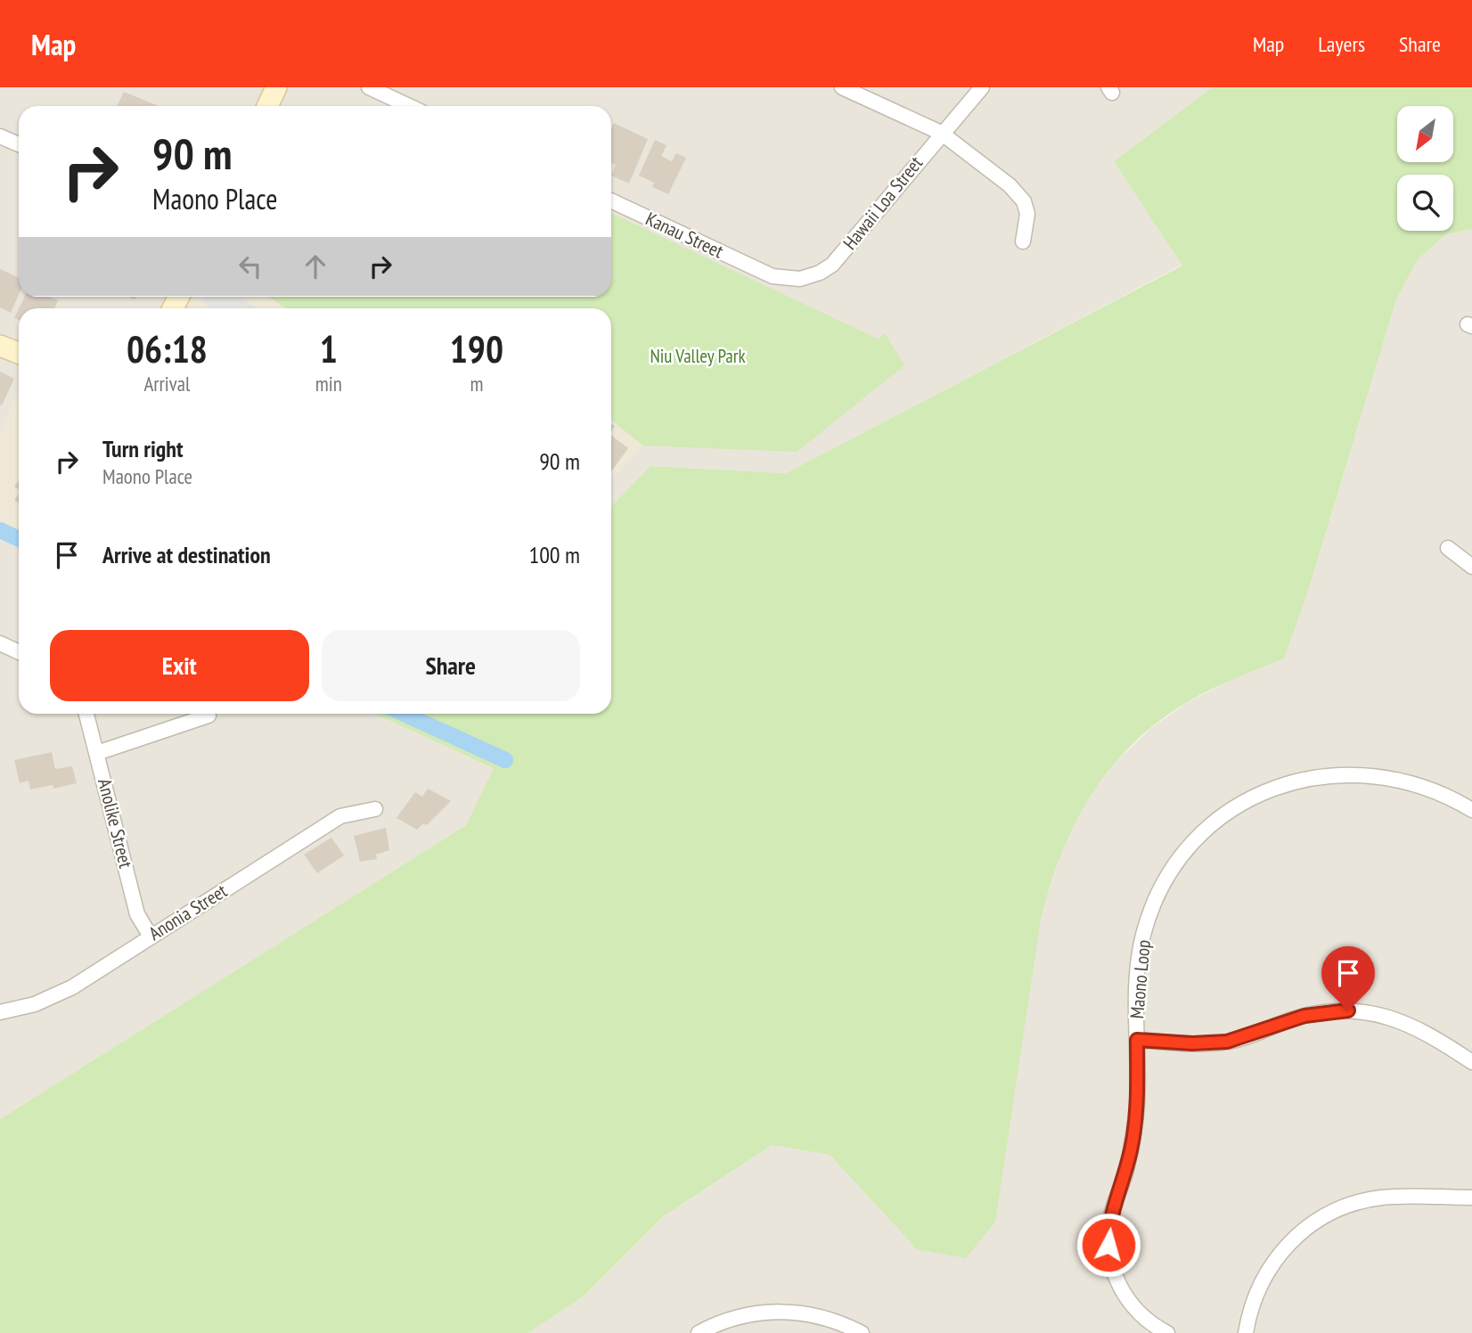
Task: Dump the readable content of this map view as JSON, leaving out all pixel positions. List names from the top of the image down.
{
  "streets": {
    "street": [
      "Hawaii Loa Street",
      "Kanau Street",
      "Anolike Street",
      "Anonia Street",
      "Maono Loop"
    ]
  },
  "crossings": [
    ["Hawaii Loa Street", "Kanau Street"],
    ["Anolike Street", "Anonia Street"]
  ],
  "parks": ["Niu Valley Park"],
  "north": "bottom left",
  "page": {
    "header": "Map",
    "nav": ["Map", "Layers", "Share"],
    "turn": ["90 m", "Maono Place"],
    "eta": [
      "06:18",
      "Arrival",
      "1",
      "min",
      "190",
      "m"
    ],
    "list": [
      {
        "name": "Turn right",
        "note": "Maono Place",
        "value": "90 m"
      },
      {
        "name": "Arrive at destination",
        "value": "100 m"
      }
    ],
    "buttons": ["Exit", "Share"]
  }
}
